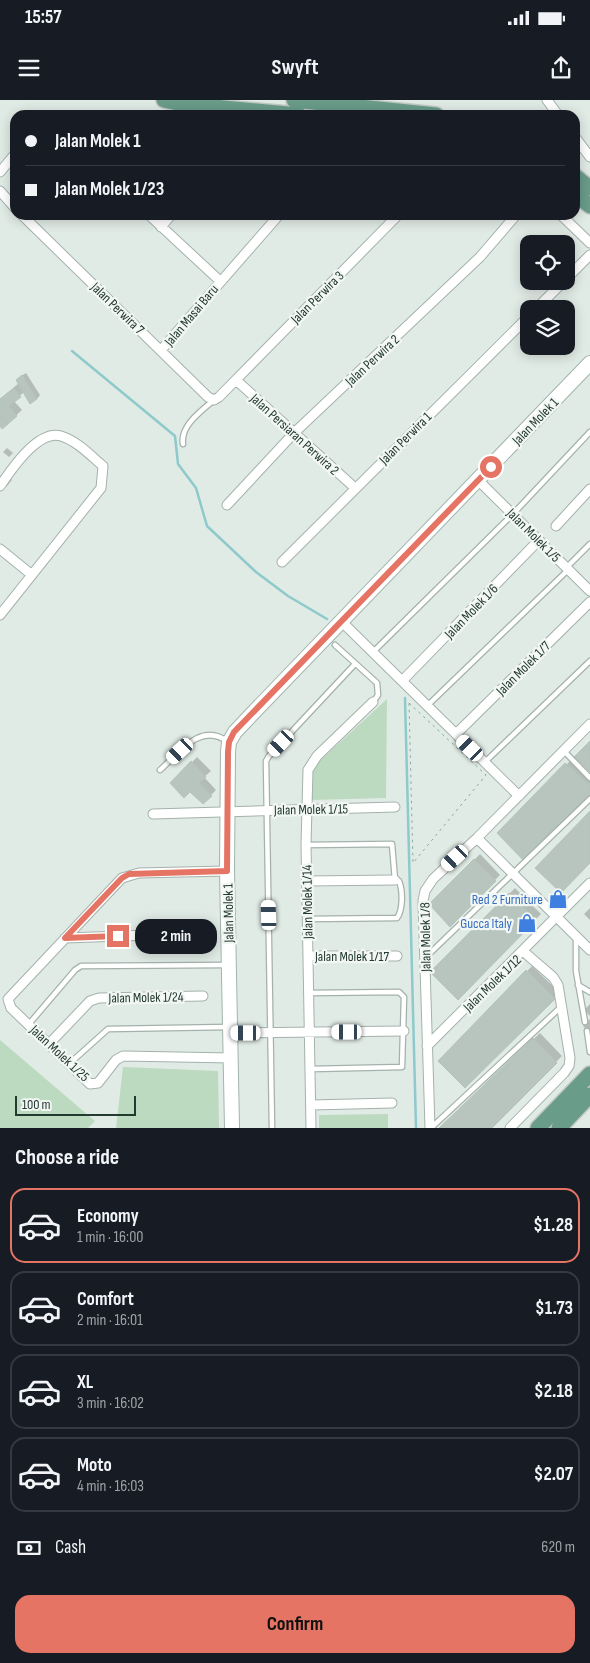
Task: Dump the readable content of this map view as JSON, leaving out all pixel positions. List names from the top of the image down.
{
  "streets": {
    "street": [
      "Jalan Perwira 3",
      "Jalan Perwira 7",
      "Jalan Masai Baru",
      "Jalan Perwira 2",
      "Jalan Molek 1",
      "Jalan Persiaran Perwira 2",
      "Jalan Perwira 1",
      "Jalan Molek 1/5",
      "Jalan Molek 1/6",
      "Jalan Molek 1/7",
      "Jalan Molek 1/15",
      "Jalan Molek 1/14",
      "Jalan Molek 1/8",
      "Jalan Molek 1/17",
      "Jalan Molek 1/12",
      "Jalan Molek 1/24",
      "Jalan Molek 1/25"
    ]
  },
  "crossings": [
    ["Jalan Perwira 3", "Jalan Persiaran Perwira 2"],
    ["Jalan Perwira 7", "Jalan Masai Baru"],
    ["Jalan Perwira 2", "Jalan Persiaran Perwira 2"],
    ["Jalan Molek 1", "Jalan Molek 1/5"],
    ["Jalan Molek 1", "Jalan Molek 1/15"],
    ["Jalan Molek 1", "Jalan Molek 1/25"],
    ["Jalan Persiaran Perwira 2", "Jalan Perwira 1"],
    ["Jalan Molek 1/5", "Jalan Molek 1/6"],
    ["Jalan Molek 1/15", "Jalan Molek 1/14"],
    ["Jalan Molek 1/14", "Jalan Molek 1/17"],
    ["Jalan Molek 1/8", "Jalan Molek 1/12"],
    ["Jalan Molek 1/24", "Jalan Molek 1/25"]
  ],
  "places": {
    "shop": ["Red 2 Furniture", "Gucca Italy"]
  },
  "scale_bar": "100 m",
  "page": {
    "status": "15:57",
    "header": "Swyft",
    "banner": ["Jalan Molek 1", "Jalan Molek 1/23"],
    "bubble": "2 min",
    "scale": "100 m",
    "heading": "Choose a ride",
    "list": [
      {
        "name": "Economy",
        "note": "1 min · 16:00",
        "value": "$1.28"
      },
      {
        "name": "Comfort",
        "note": "2 min · 16:01",
        "value": "$1.73"
      },
      {
        "name": "XL",
        "note": "3 min · 16:02",
        "value": "$2.18"
      },
      {
        "name": "Moto",
        "note": "4 min · 16:03",
        "value": "$2.07"
      }
    ],
    "pay": ["Cash", "620 m"],
    "buttons": "Confirm"
  }
}
